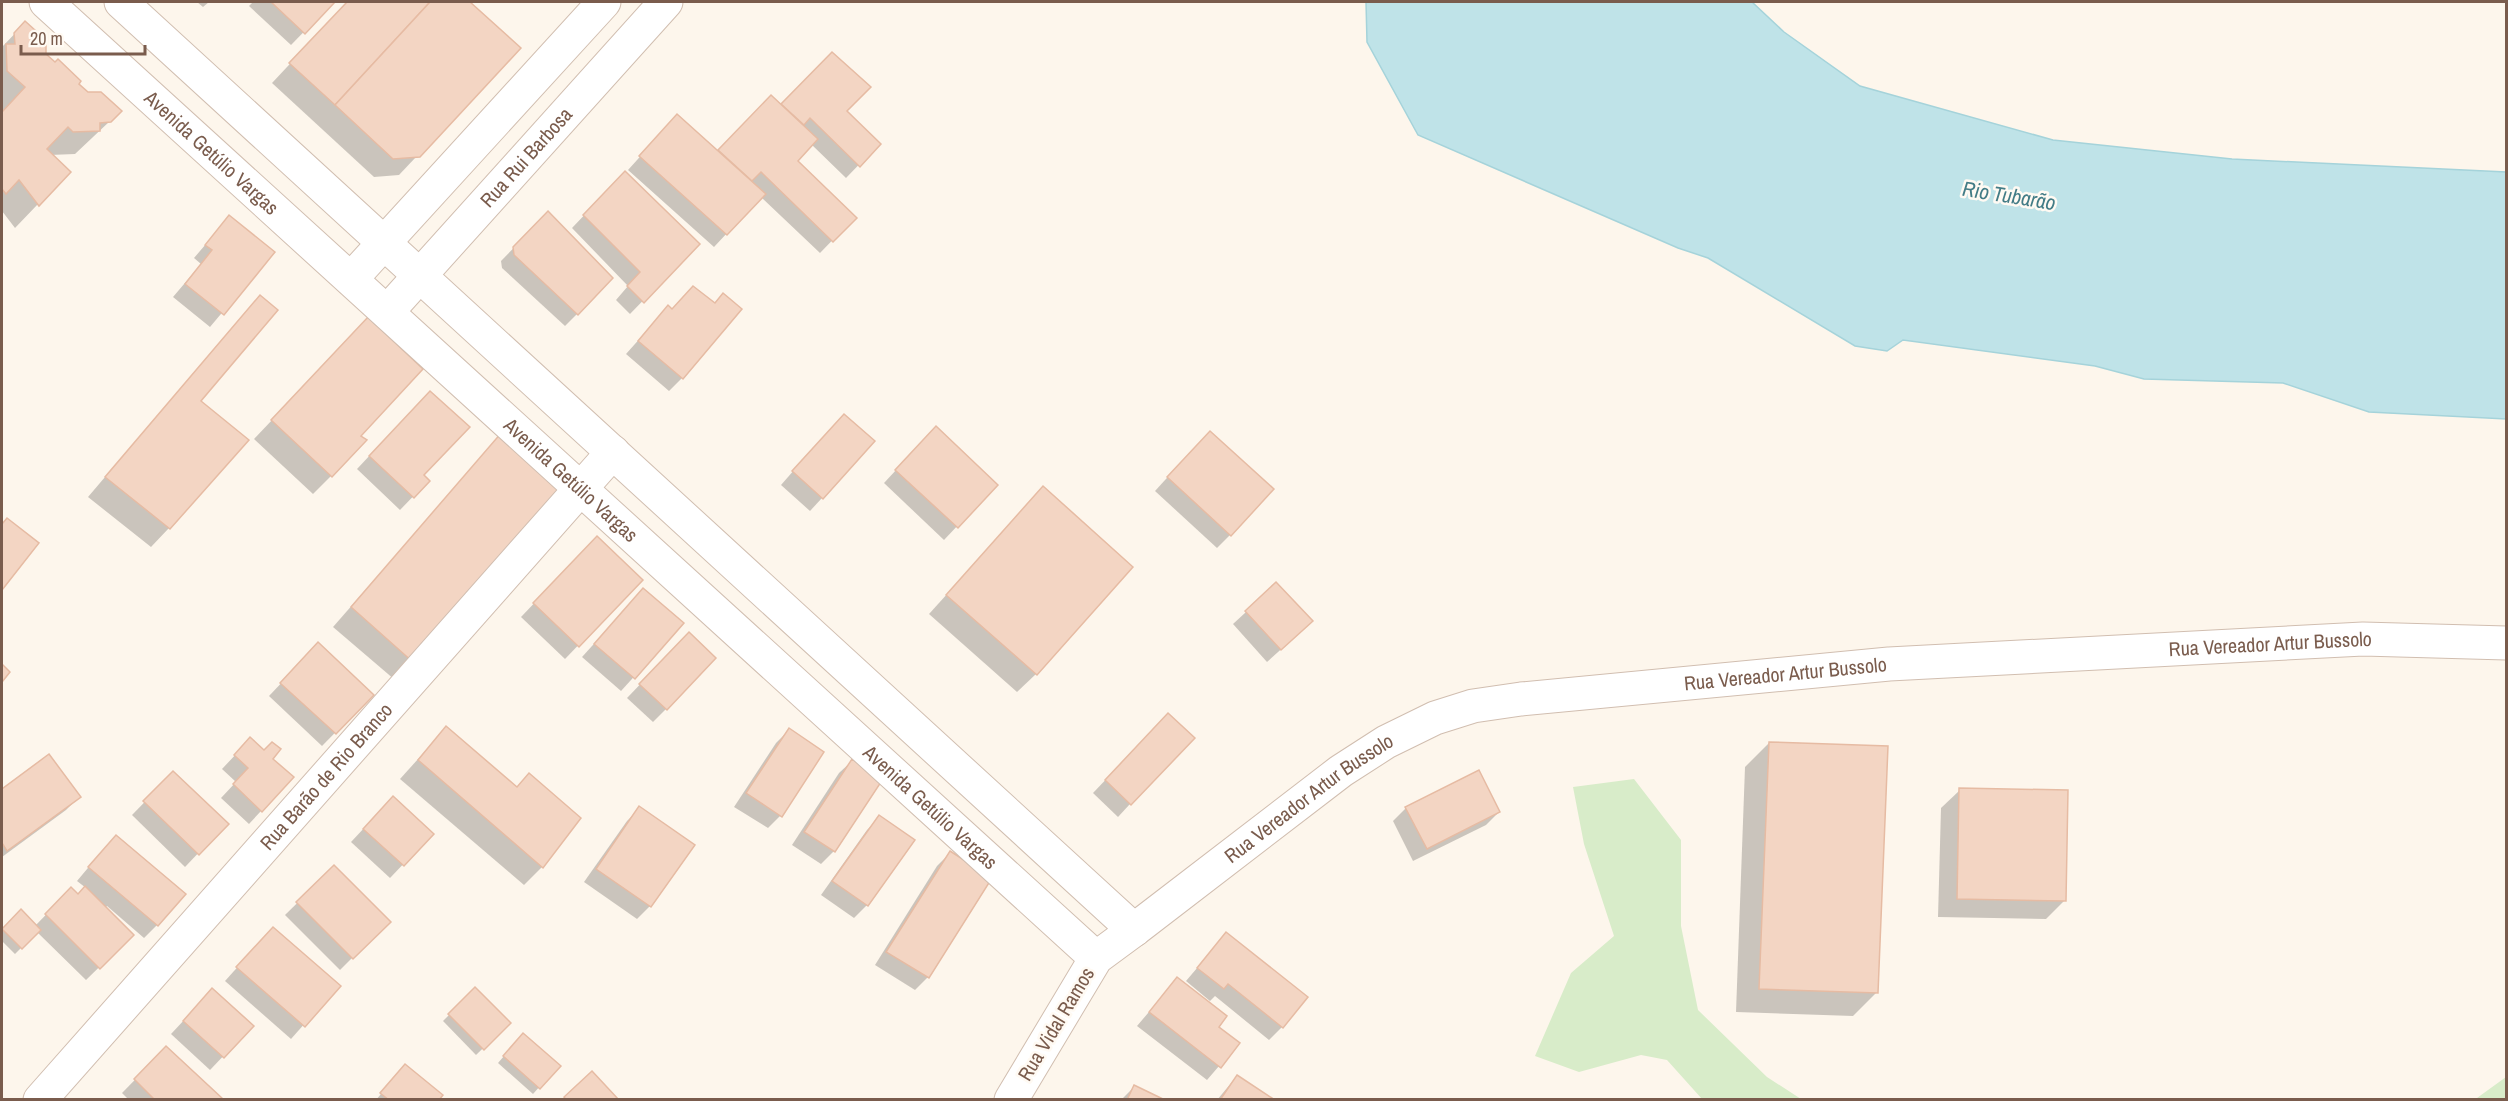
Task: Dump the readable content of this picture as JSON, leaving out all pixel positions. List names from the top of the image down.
{
  "streets": {
    "street": [
      "Avenida Getúlio Vargas",
      "Rua Rui Barbosa",
      "Rua Vereador Artur Bussolo",
      "Rua Barão de Rio Branco",
      "Rua Vidal Ramos"
    ]
  },
  "crossings": [
    ["Avenida Getúlio Vargas", "Rua Rui Barbosa"],
    ["Avenida Getúlio Vargas", "Rua Barão de Rio Branco"],
    ["Avenida Getúlio Vargas", "Rua Vidal Ramos"],
    ["Rua Vereador Artur Bussolo", "Rua Vidal Ramos"]
  ],
  "water": ["Rio Tubarão"],
  "scale_bar": "20 m"
}
